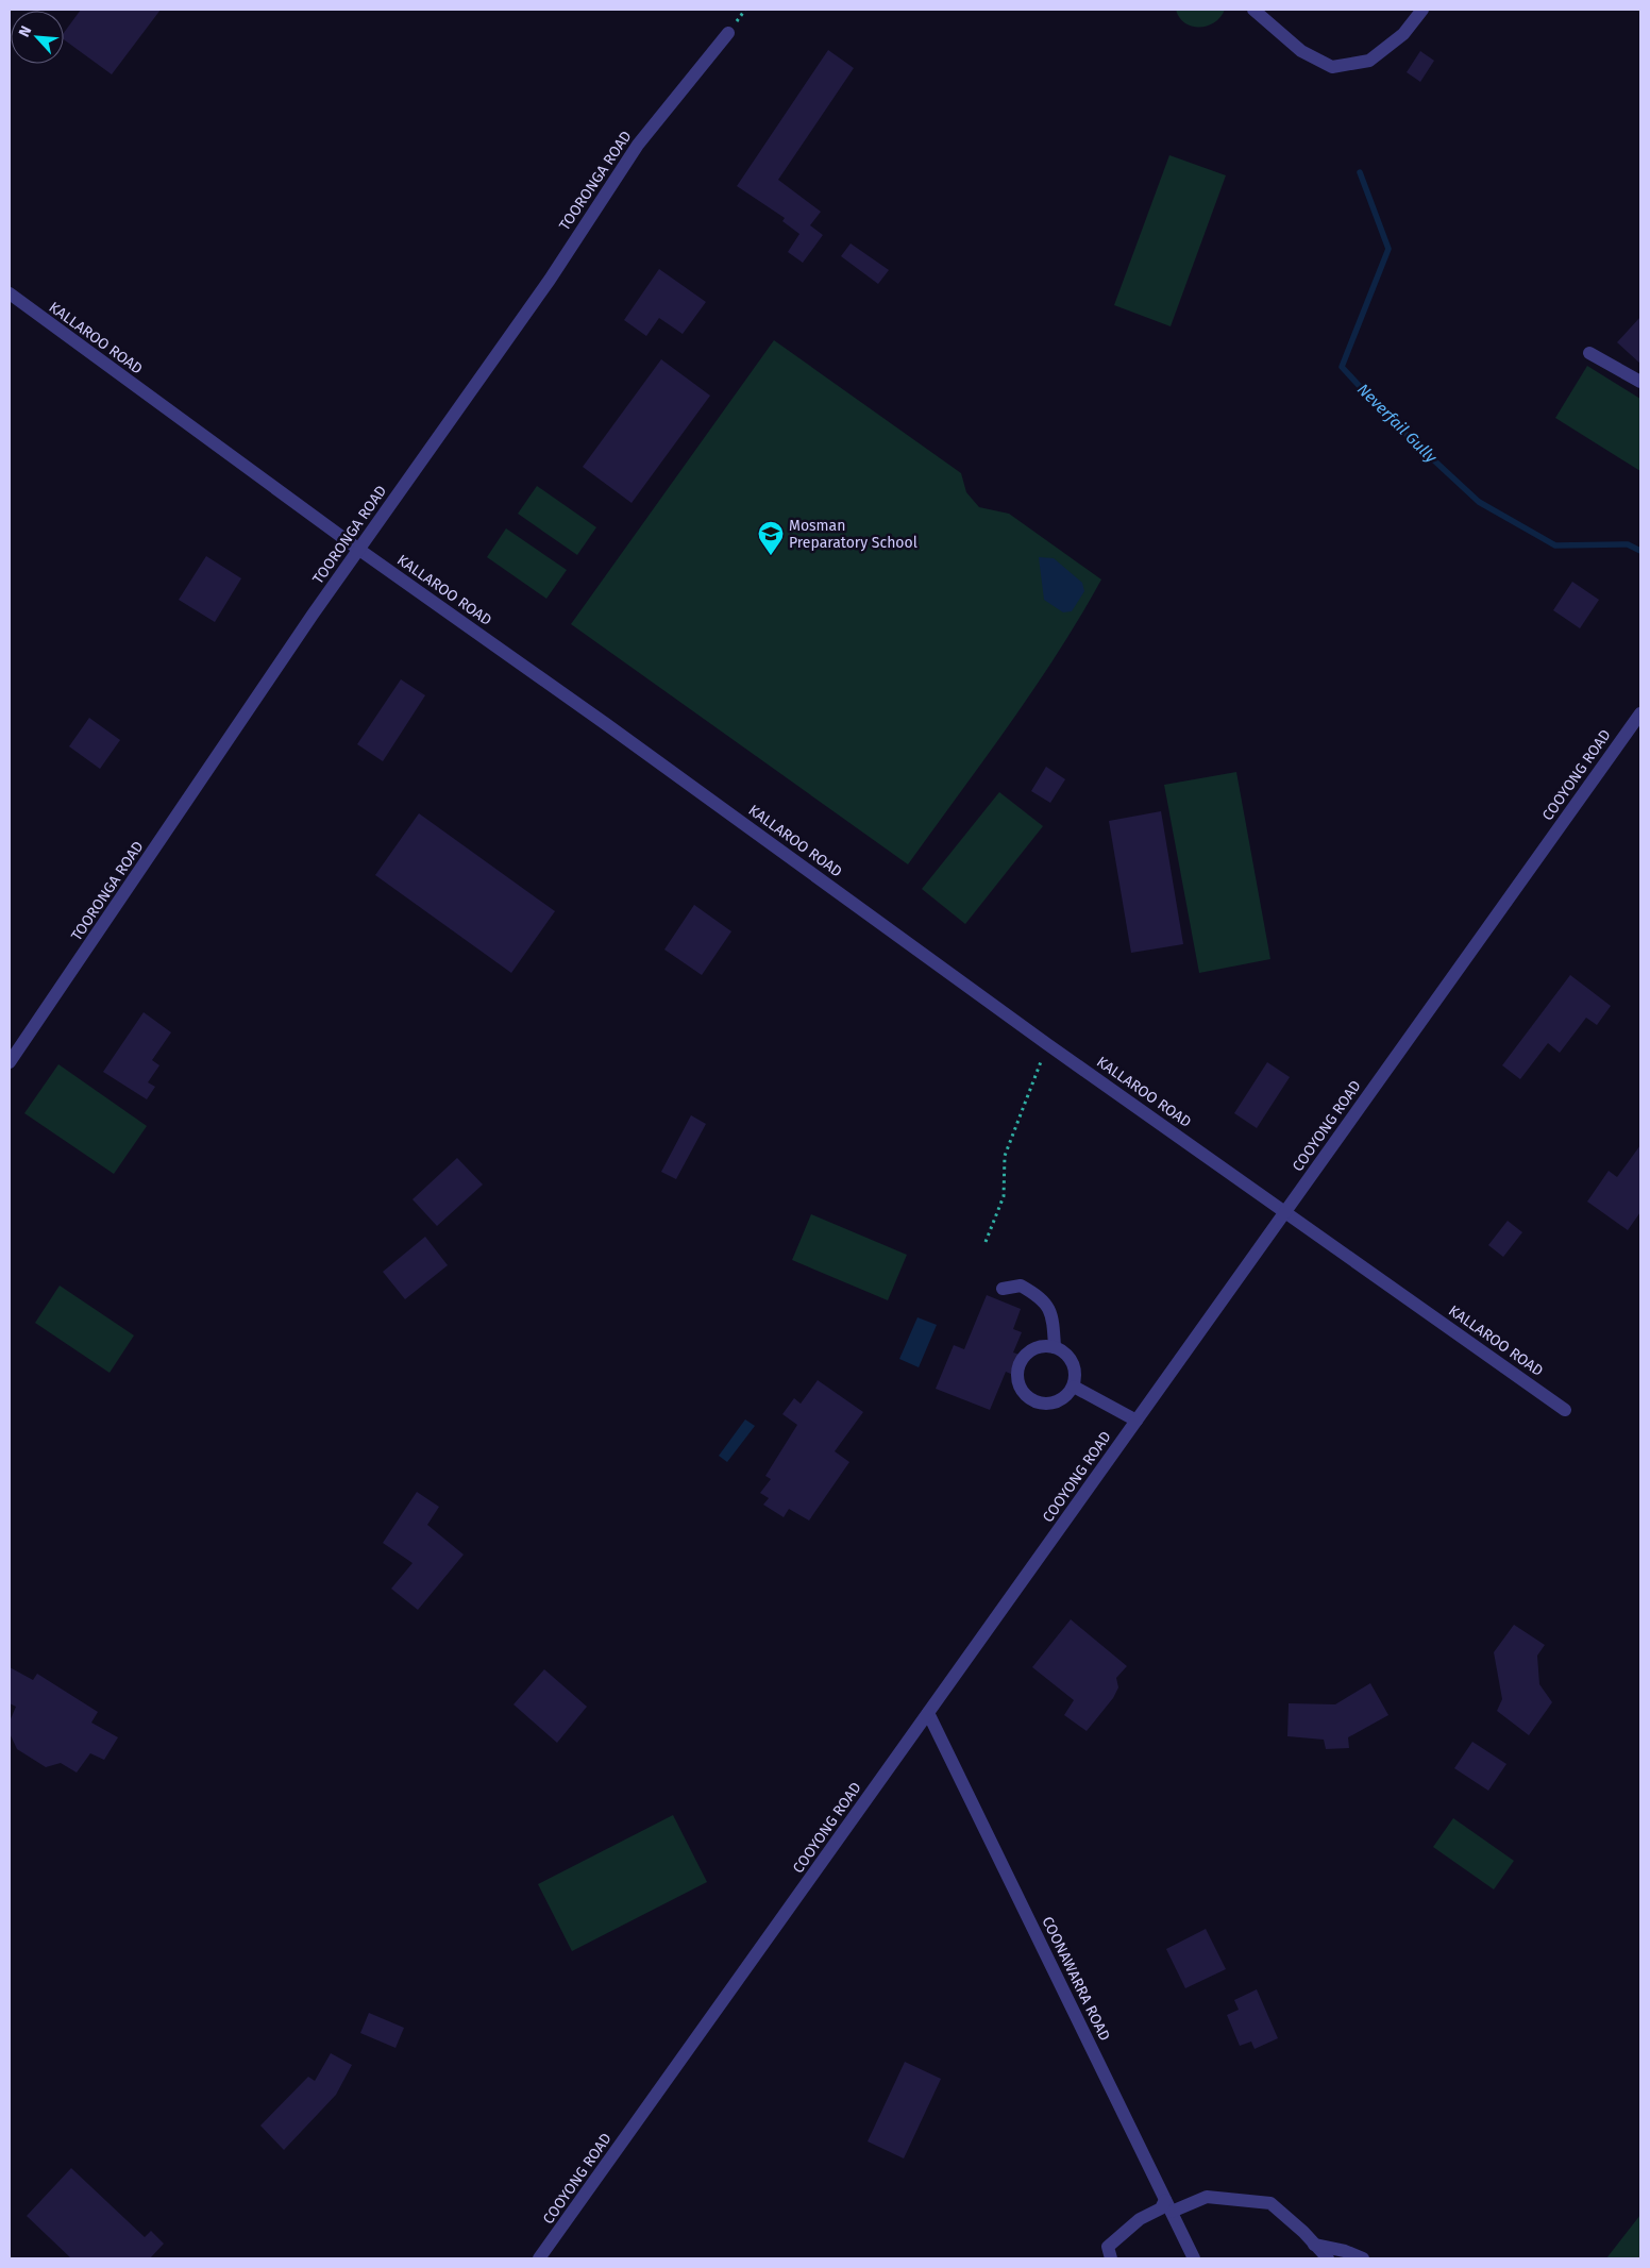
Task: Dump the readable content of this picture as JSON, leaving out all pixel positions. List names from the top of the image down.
{
  "streets": {
    "street": [
      "TOORONGA ROAD",
      "KALLAROO ROAD",
      "COOYONG ROAD",
      "COONAWARRA ROAD"
    ]
  },
  "crossings": [
    ["TOORONGA ROAD", "KALLAROO ROAD"],
    ["KALLAROO ROAD", "COOYONG ROAD"],
    ["COOYONG ROAD", "COONAWARRA ROAD"]
  ],
  "water": ["Neverfail Gully"],
  "places": {
    "school or university": ["Mosman Preparatory School"]
  },
  "north": "top left"
}
